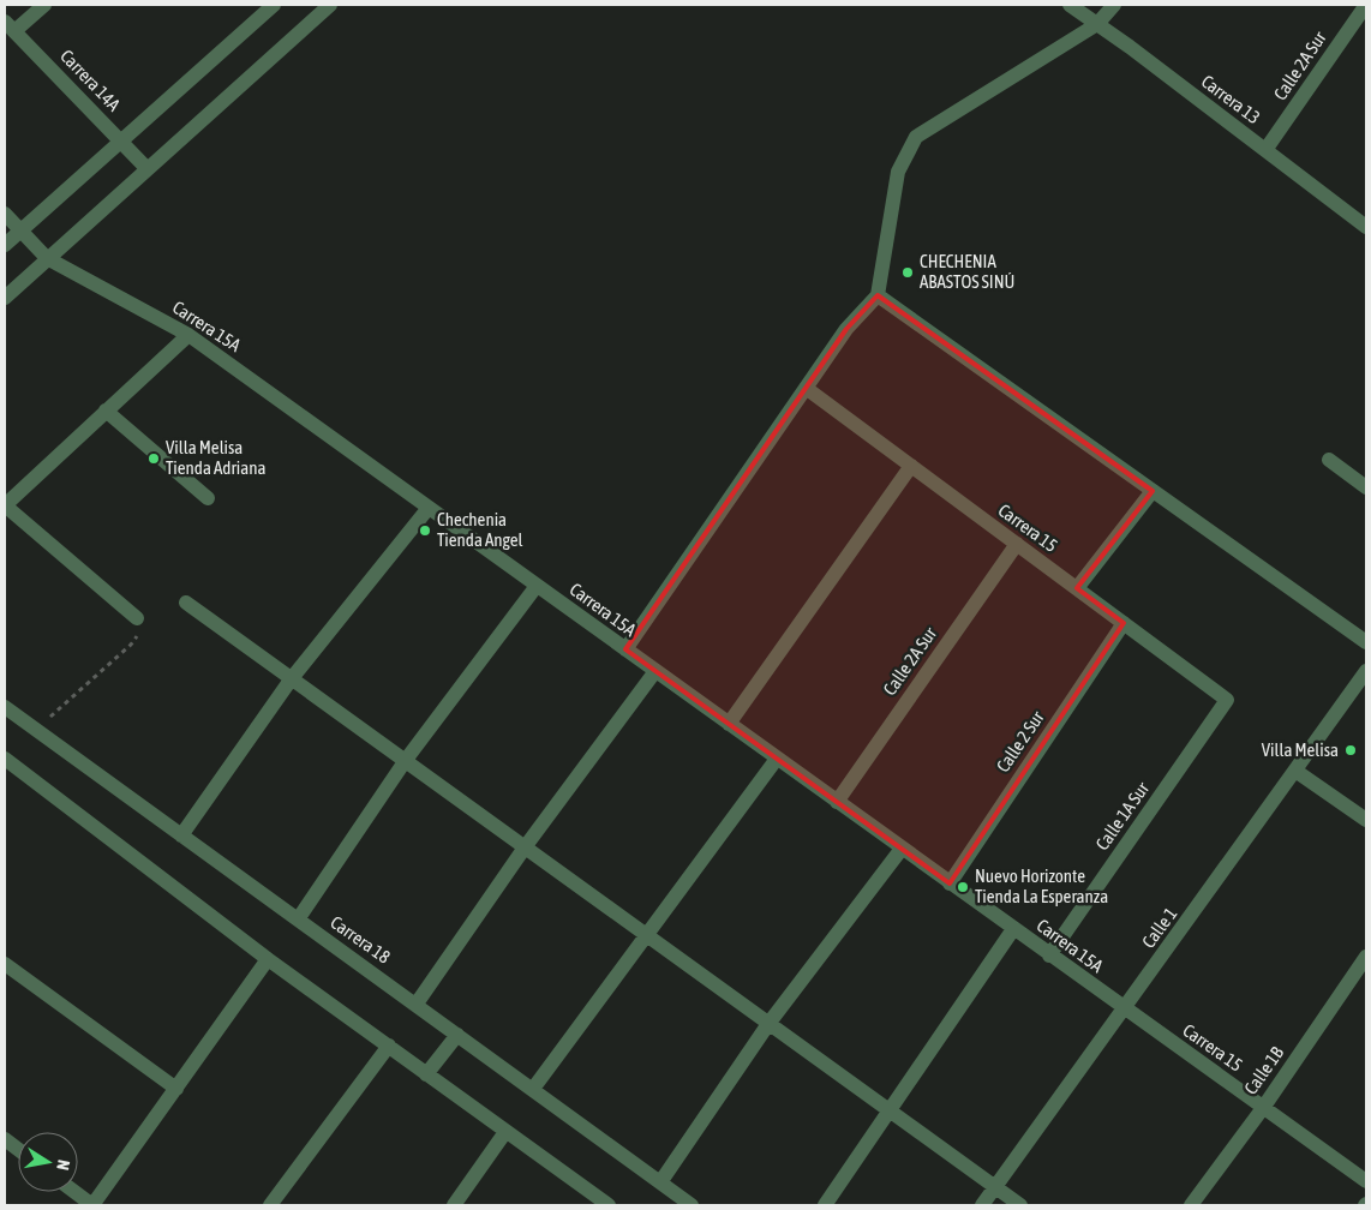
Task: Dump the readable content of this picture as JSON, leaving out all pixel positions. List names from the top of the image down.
{
  "streets": {
    "street": [
      "Calle 2A Sur",
      "Carrera 14A",
      "Carrera 13",
      "Carrera 15A",
      "Carrera 15",
      "Calle 2 Sur",
      "Calle 1A Sur",
      "Calle 1",
      "Carrera 18",
      "Calle 1B"
    ]
  },
  "crossings": [
    ["Calle 2A Sur", "Carrera 13"],
    ["Calle 2A Sur", "Carrera 15A"],
    ["Calle 2A Sur", "Carrera 15"],
    ["Carrera 15A", "Carrera 15"],
    ["Carrera 15A", "Calle 2 Sur"],
    ["Carrera 15A", "Calle 1A Sur"],
    ["Carrera 15A", "Calle 1"],
    ["Carrera 15", "Calle 2 Sur"],
    ["Carrera 15", "Calle 1A Sur"],
    ["Carrera 15", "Calle 1"],
    ["Carrera 15", "Calle 1B"]
  ],
  "places": [
    "CHECHENIA ABASTOS SINÚ",
    "Villa Melisa Tienda Adriana",
    "Chechenia Tienda Angel",
    "Villa Melisa",
    "Nuevo Horizonte Tienda La Esperanza"
  ],
  "north": "right"
}
